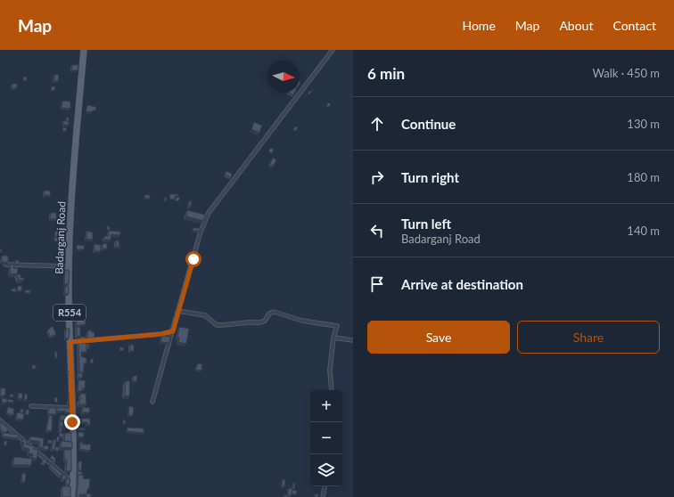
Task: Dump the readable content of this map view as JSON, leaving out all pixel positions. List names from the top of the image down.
{
  "streets": {
    "main road": ["Badarganj Road", "R554"]
  },
  "north": "right",
  "page": {
    "header": "Map",
    "nav": [
      "Home",
      "Map",
      "About",
      "Contact"
    ],
    "heading": ["6 min", "Walk · 450 m"],
    "list": [
      ["Continue", "130 m"],
      ["Turn right", "180 m"],
      ["Turn left", "Badarganj Road", "140 m"],
      "Arrive at destination"
    ],
    "buttons": ["Save", "Share"],
    "map_buttons": ["+", "−"]
  }
}
